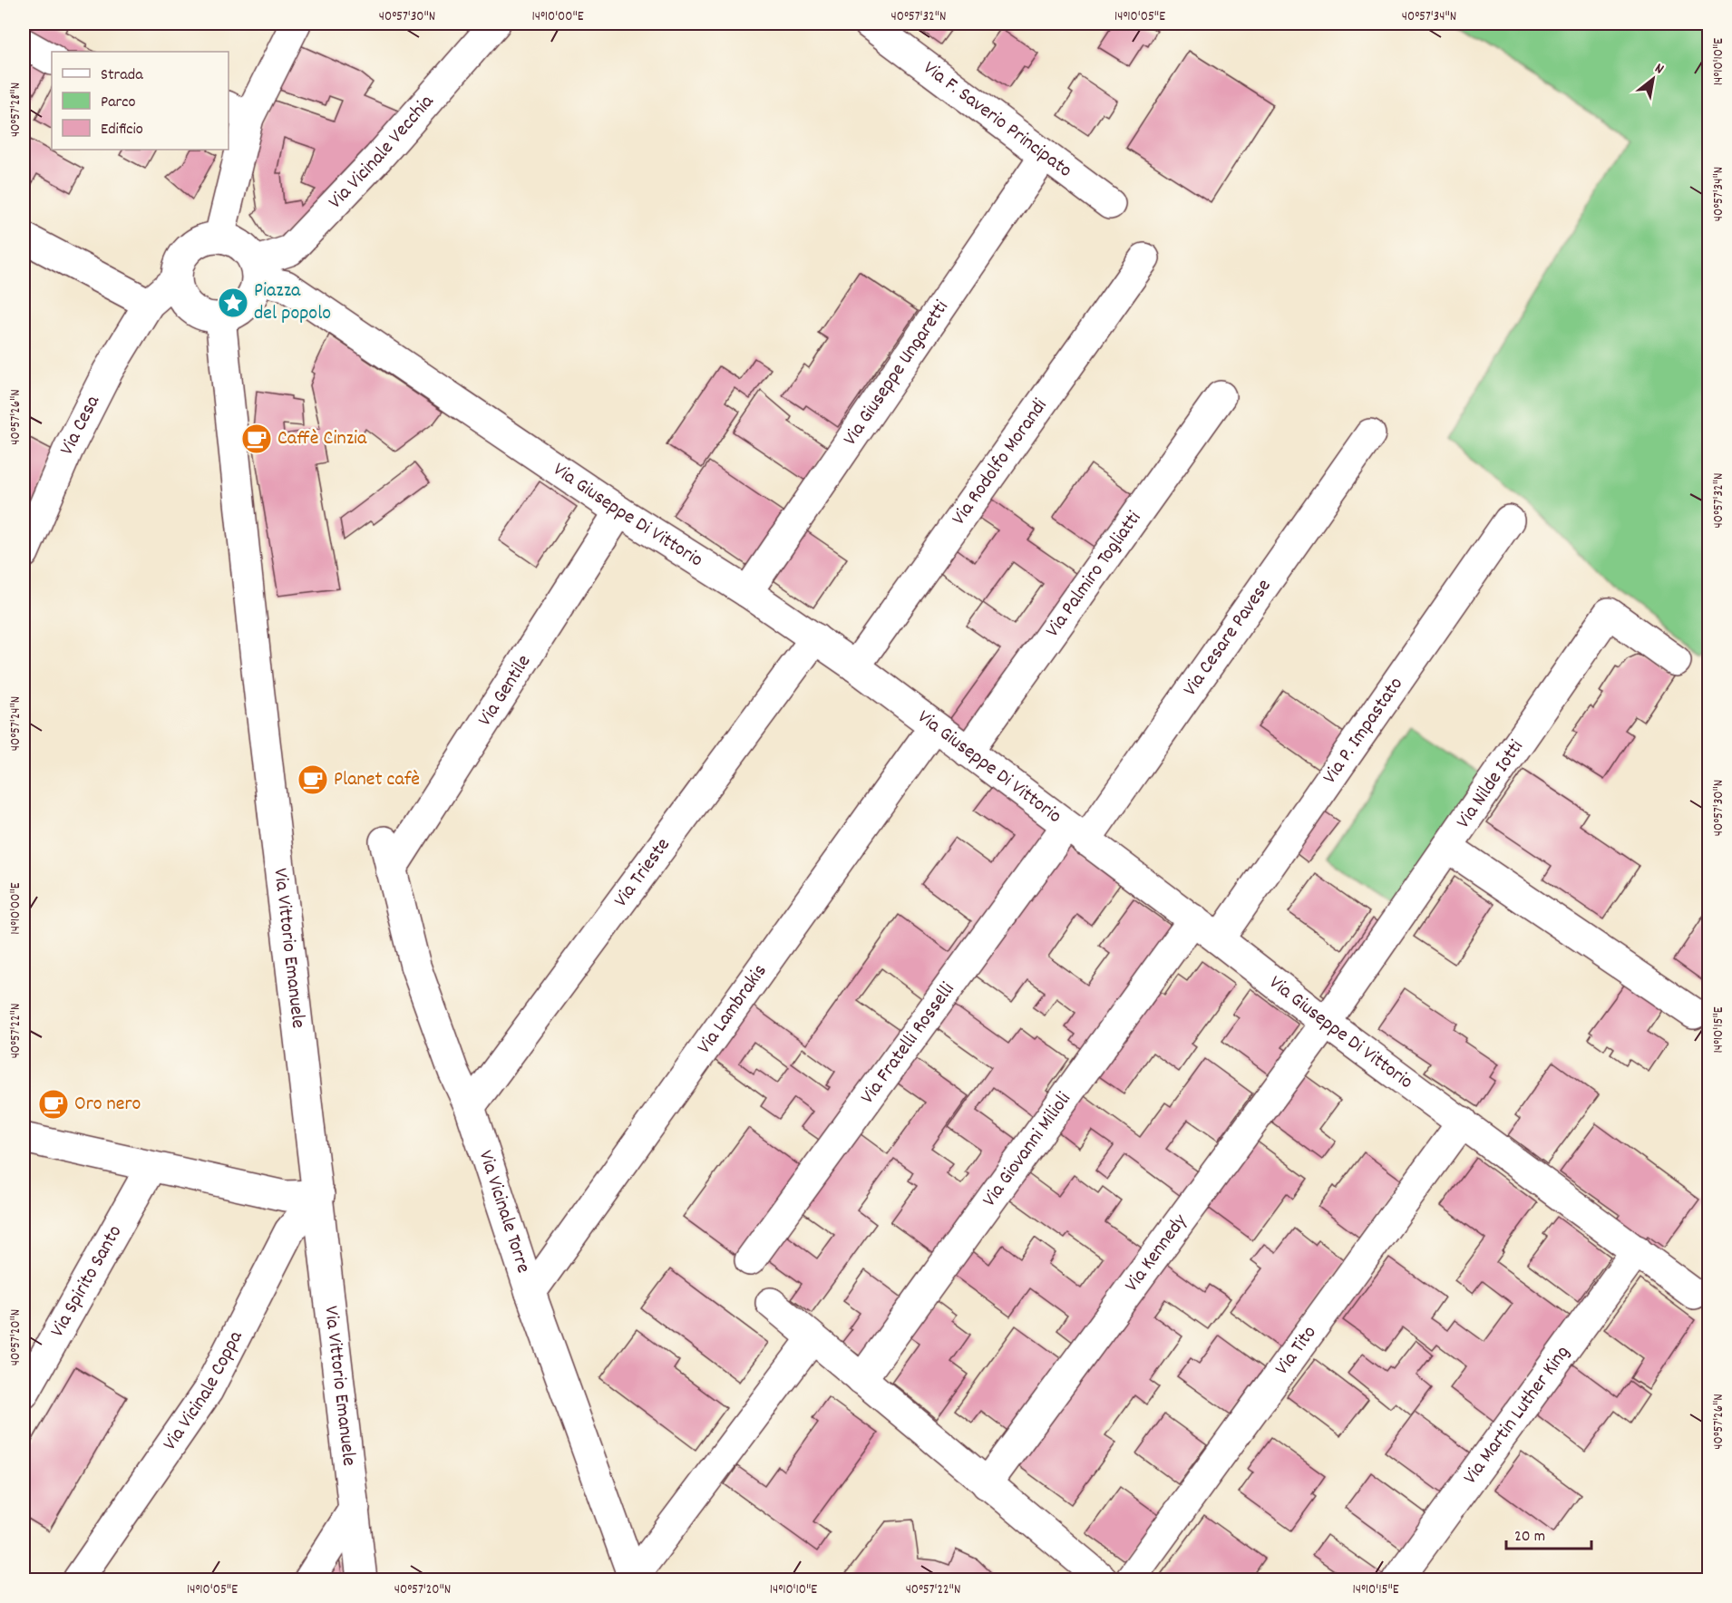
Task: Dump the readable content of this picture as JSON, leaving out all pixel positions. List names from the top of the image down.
{
  "streets": {
    "street": [
      "Via F. Saverio Principato",
      "Via Vicinale Vecchia",
      "Via Giuseppe Ungaretti",
      "Via Cesa",
      "Via Rodolfo Morandi",
      "Via Giuseppe Di Vittorio",
      "Via Palmiro Togliatti",
      "Via Cesare Pavese",
      "Via Gentile",
      "Via P. Impastato",
      "Via Nilde Iotti",
      "Via Trieste",
      "Via Vittorio Emanuele",
      "Via Lambrakis",
      "Via Fratelli Rosselli",
      "Via Giovanni Milioli",
      "Via Vicinale Torre",
      "Via Kennedy",
      "Via Spirito Santo",
      "Via Tito",
      "Via Vicinale Coppa",
      "Via Martin Luther King"
    ]
  },
  "crossings": [
    ["Via F. Saverio Principato", "Via Giuseppe Ungaretti"],
    ["Via Vicinale Vecchia", "Via Cesa"],
    ["Via Vicinale Vecchia", "Via Giuseppe Di Vittorio"],
    ["Via Vicinale Vecchia", "Via Vittorio Emanuele"],
    ["Via Giuseppe Ungaretti", "Via Giuseppe Di Vittorio"],
    ["Via Cesa", "Via Giuseppe Di Vittorio"],
    ["Via Cesa", "Via Vittorio Emanuele"],
    ["Via Rodolfo Morandi", "Via Giuseppe Di Vittorio"],
    ["Via Giuseppe Di Vittorio", "Via Palmiro Togliatti"],
    ["Via Giuseppe Di Vittorio", "Via Cesare Pavese"],
    ["Via Giuseppe Di Vittorio", "Via Gentile"],
    ["Via Giuseppe Di Vittorio", "Via P. Impastato"],
    ["Via Giuseppe Di Vittorio", "Via Nilde Iotti"],
    ["Via Giuseppe Di Vittorio", "Via Trieste"],
    ["Via Giuseppe Di Vittorio", "Via Vittorio Emanuele"],
    ["Via Giuseppe Di Vittorio", "Via Lambrakis"],
    ["Via Giuseppe Di Vittorio", "Via Fratelli Rosselli"],
    ["Via Giuseppe Di Vittorio", "Via Giovanni Milioli"],
    ["Via Giuseppe Di Vittorio", "Via Kennedy"],
    ["Via Giuseppe Di Vittorio", "Via Tito"],
    ["Via Giuseppe Di Vittorio", "Via Martin Luther King"],
    ["Via Cesare Pavese", "Via Fratelli Rosselli"],
    ["Via Gentile", "Via Vicinale Torre"],
    ["Via Nilde Iotti", "Via Kennedy"],
    ["Via Trieste", "Via Vicinale Torre"],
    ["Via Vittorio Emanuele", "Via Vicinale Coppa"],
    ["Via Lambrakis", "Via Vicinale Torre"]
  ],
  "places": {
    "place": ["Piazza del popolo"],
    "cafe": ["Caffè Cinzia", "Planet cafè", "Oro nero"]
  },
  "legend": ["Strada", "Parco", "Edificio"],
  "scale_bar": "20 m",
  "north": "top right",
  "coordinates": [
    "40°57'30\"N",
    "14°10'00\"E",
    "40°57'32\"N",
    "14°10'05\"E",
    "40°57'34\"N",
    "14°10'10\"E",
    "40°57'28\"N",
    "40°57'26\"N",
    "40°57'24\"N",
    "14°10'15\"E",
    "40°57'22\"N",
    "40°57'20\"N"
  ]
}
